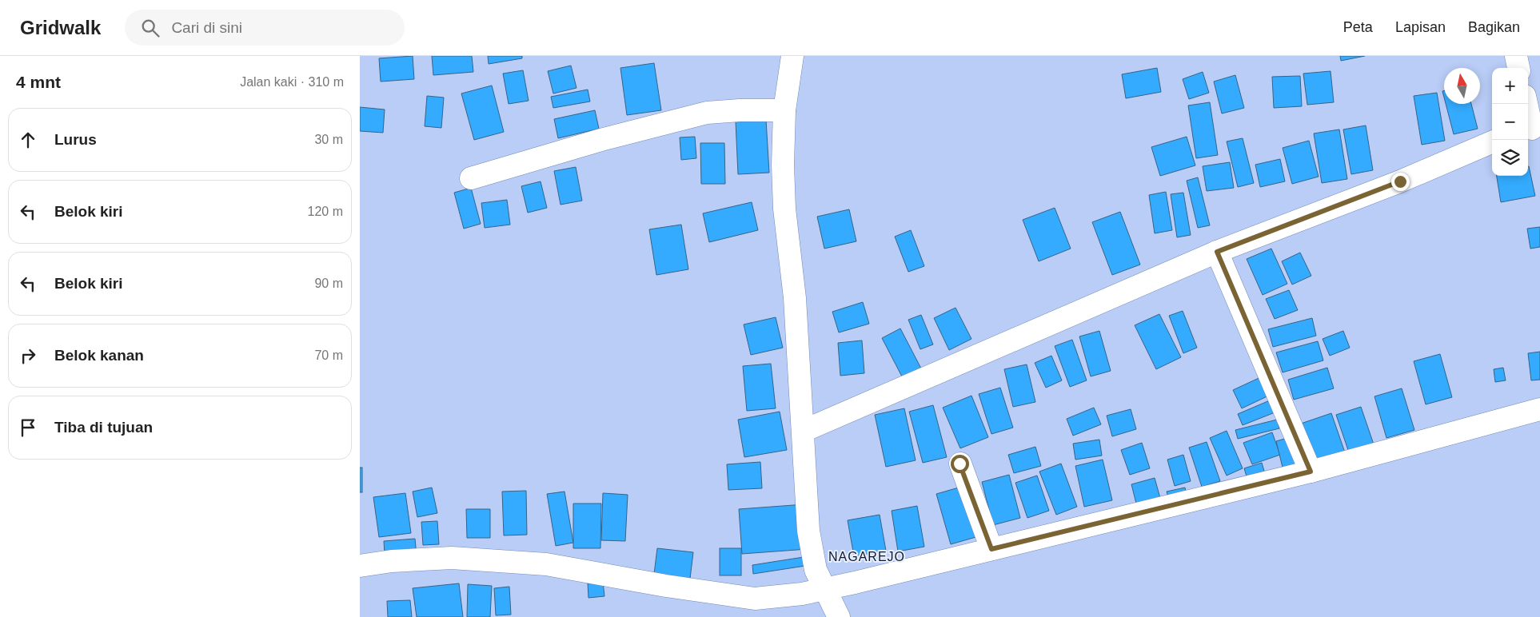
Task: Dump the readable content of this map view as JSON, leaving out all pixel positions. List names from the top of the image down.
{
  "districts": ["NAGAREJO"],
  "north": "top",
  "page": {
    "header": "Gridwalk",
    "search": "Cari di sini",
    "nav": ["Peta", "Lapisan", "Bagikan"],
    "heading": ["4 mnt", "Jalan kaki · 310 m"],
    "map_buttons": ["+", "−"],
    "list": [
      ["Lurus", "30 m"],
      ["Belok kiri", "120 m"],
      ["Belok kiri", "90 m"],
      ["Belok kanan", "70 m"],
      "Tiba di tujuan"
    ]
  }
}
